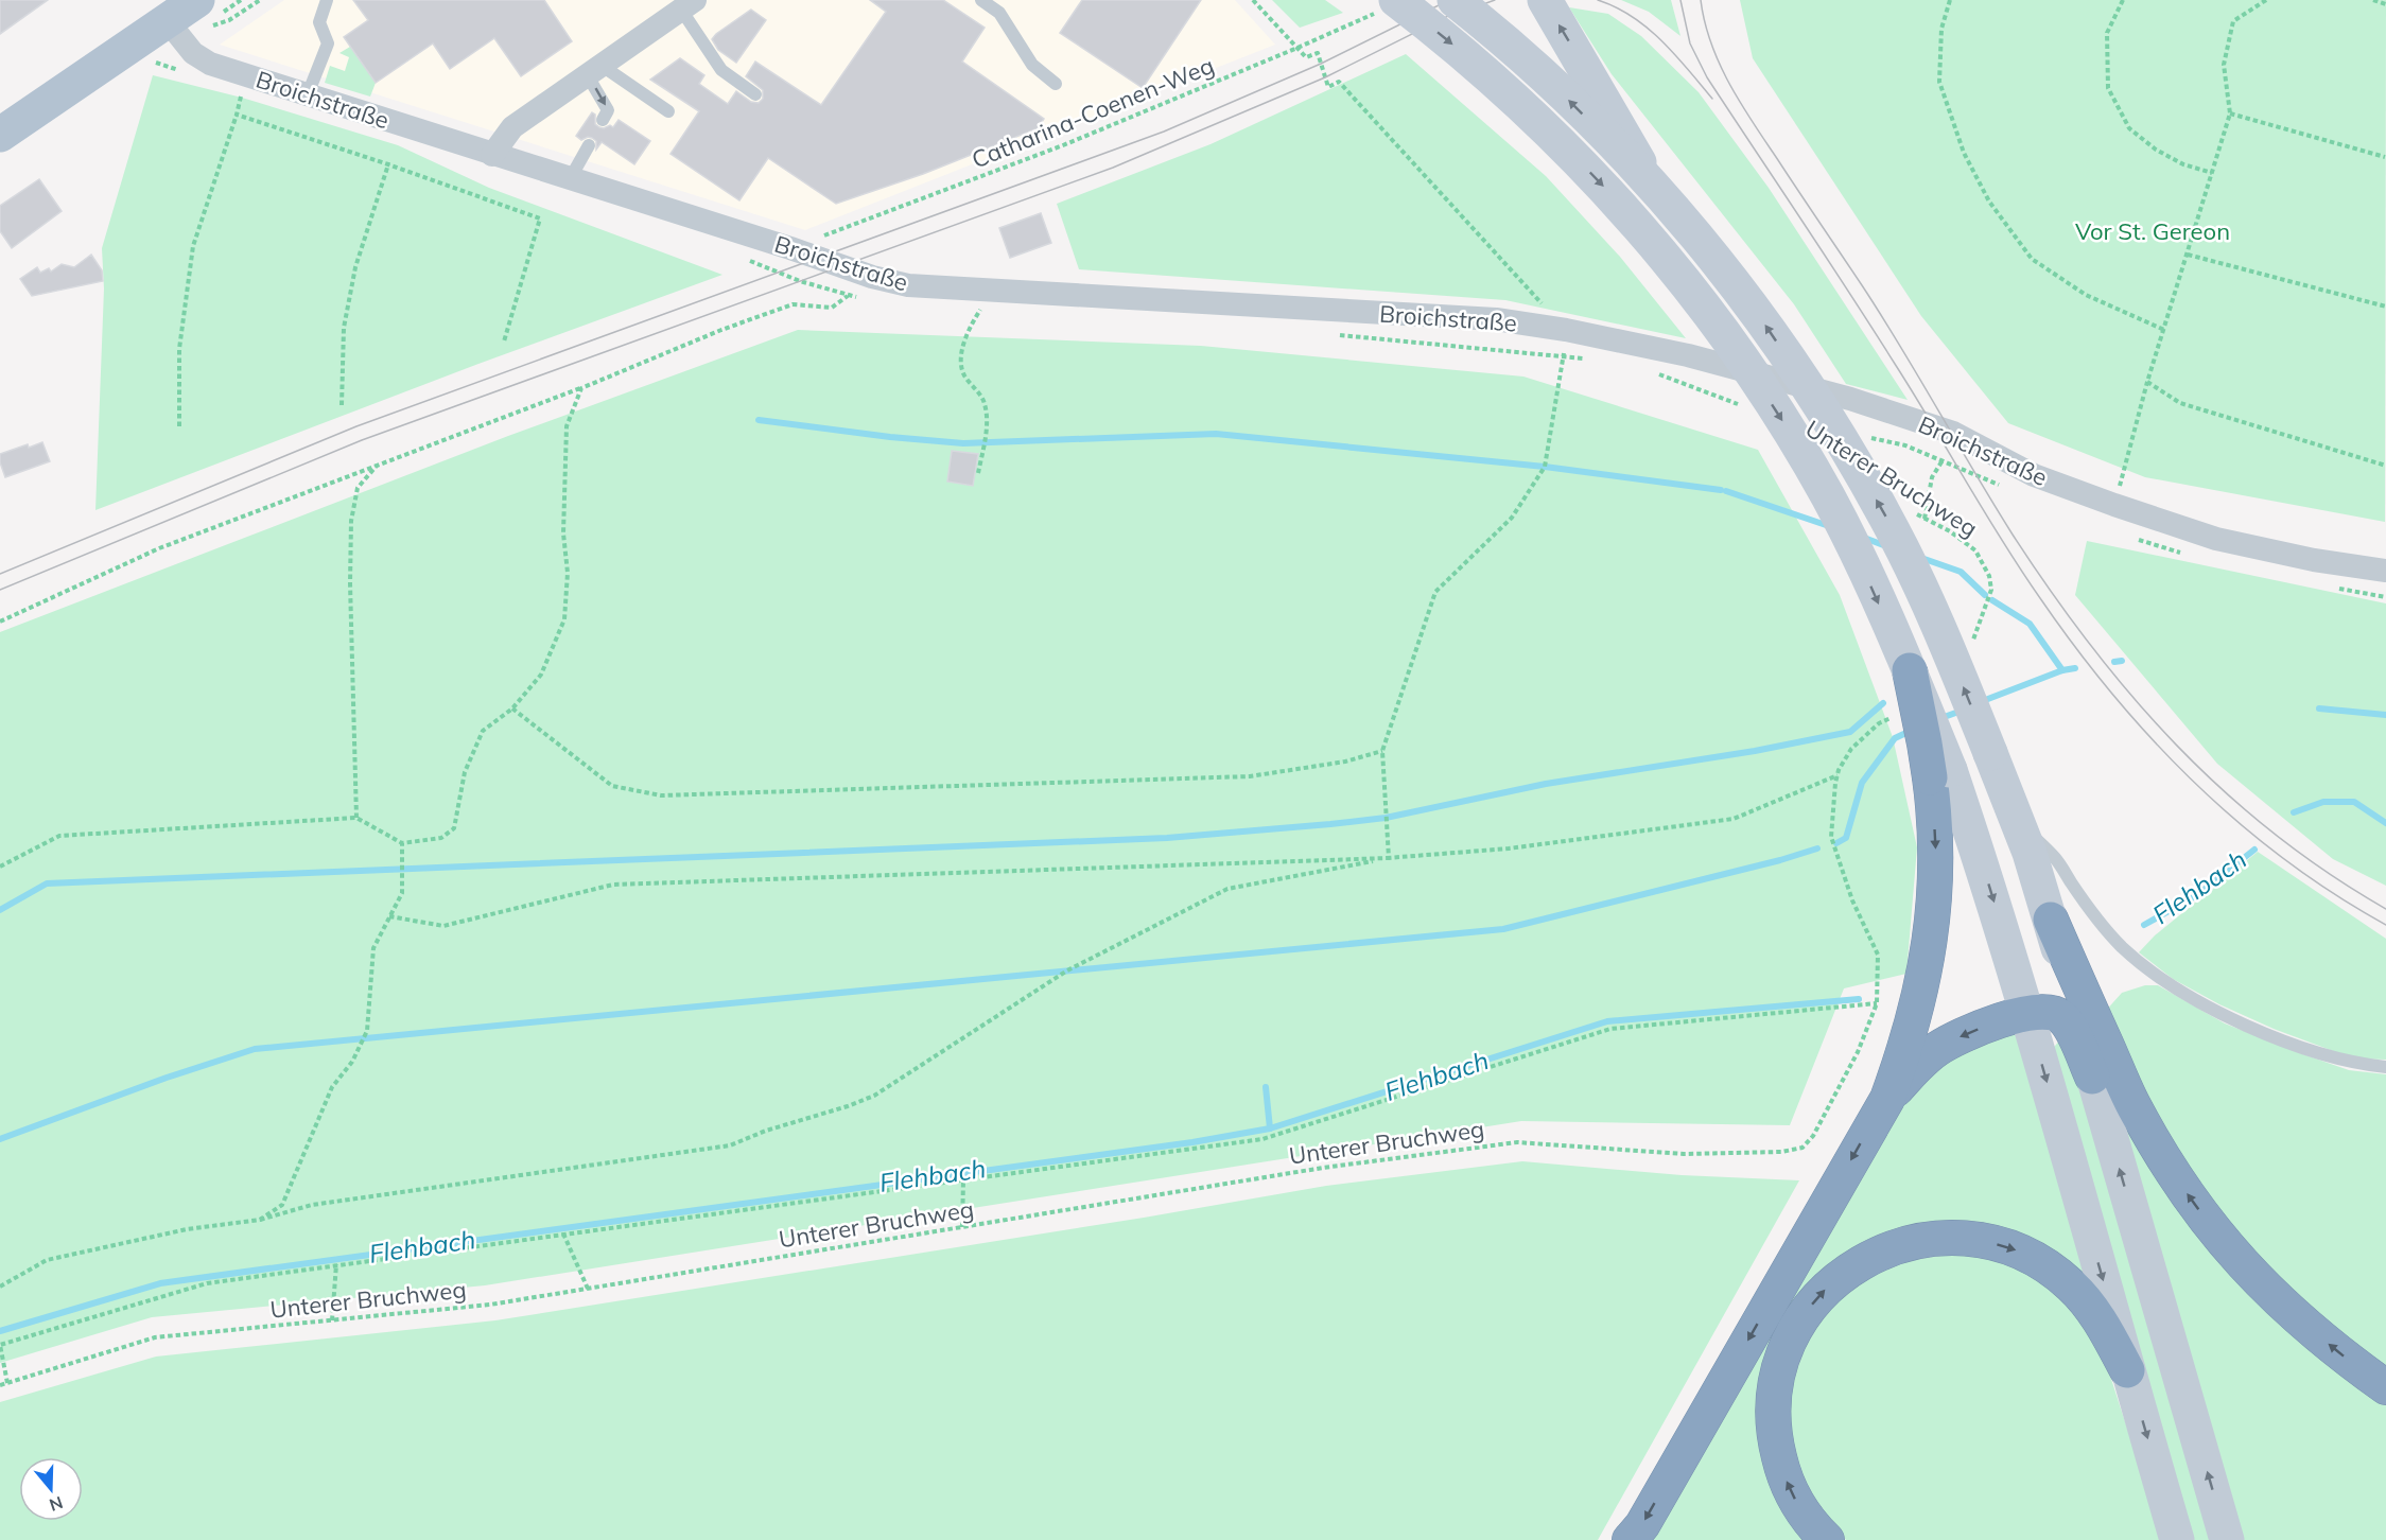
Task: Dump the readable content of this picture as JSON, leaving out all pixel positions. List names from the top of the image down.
{
  "streets": {
    "street": ["Broichstraße"],
    "path": ["Catharina-Coenen-Weg", "Unterer Bruchweg"]
  },
  "crossings": [
    ["Broichstraße", "Catharina-Coenen-Weg"]
  ],
  "water": ["Flehbach"],
  "parks": ["Vor St. Gereon"],
  "north": "bottom"
}
